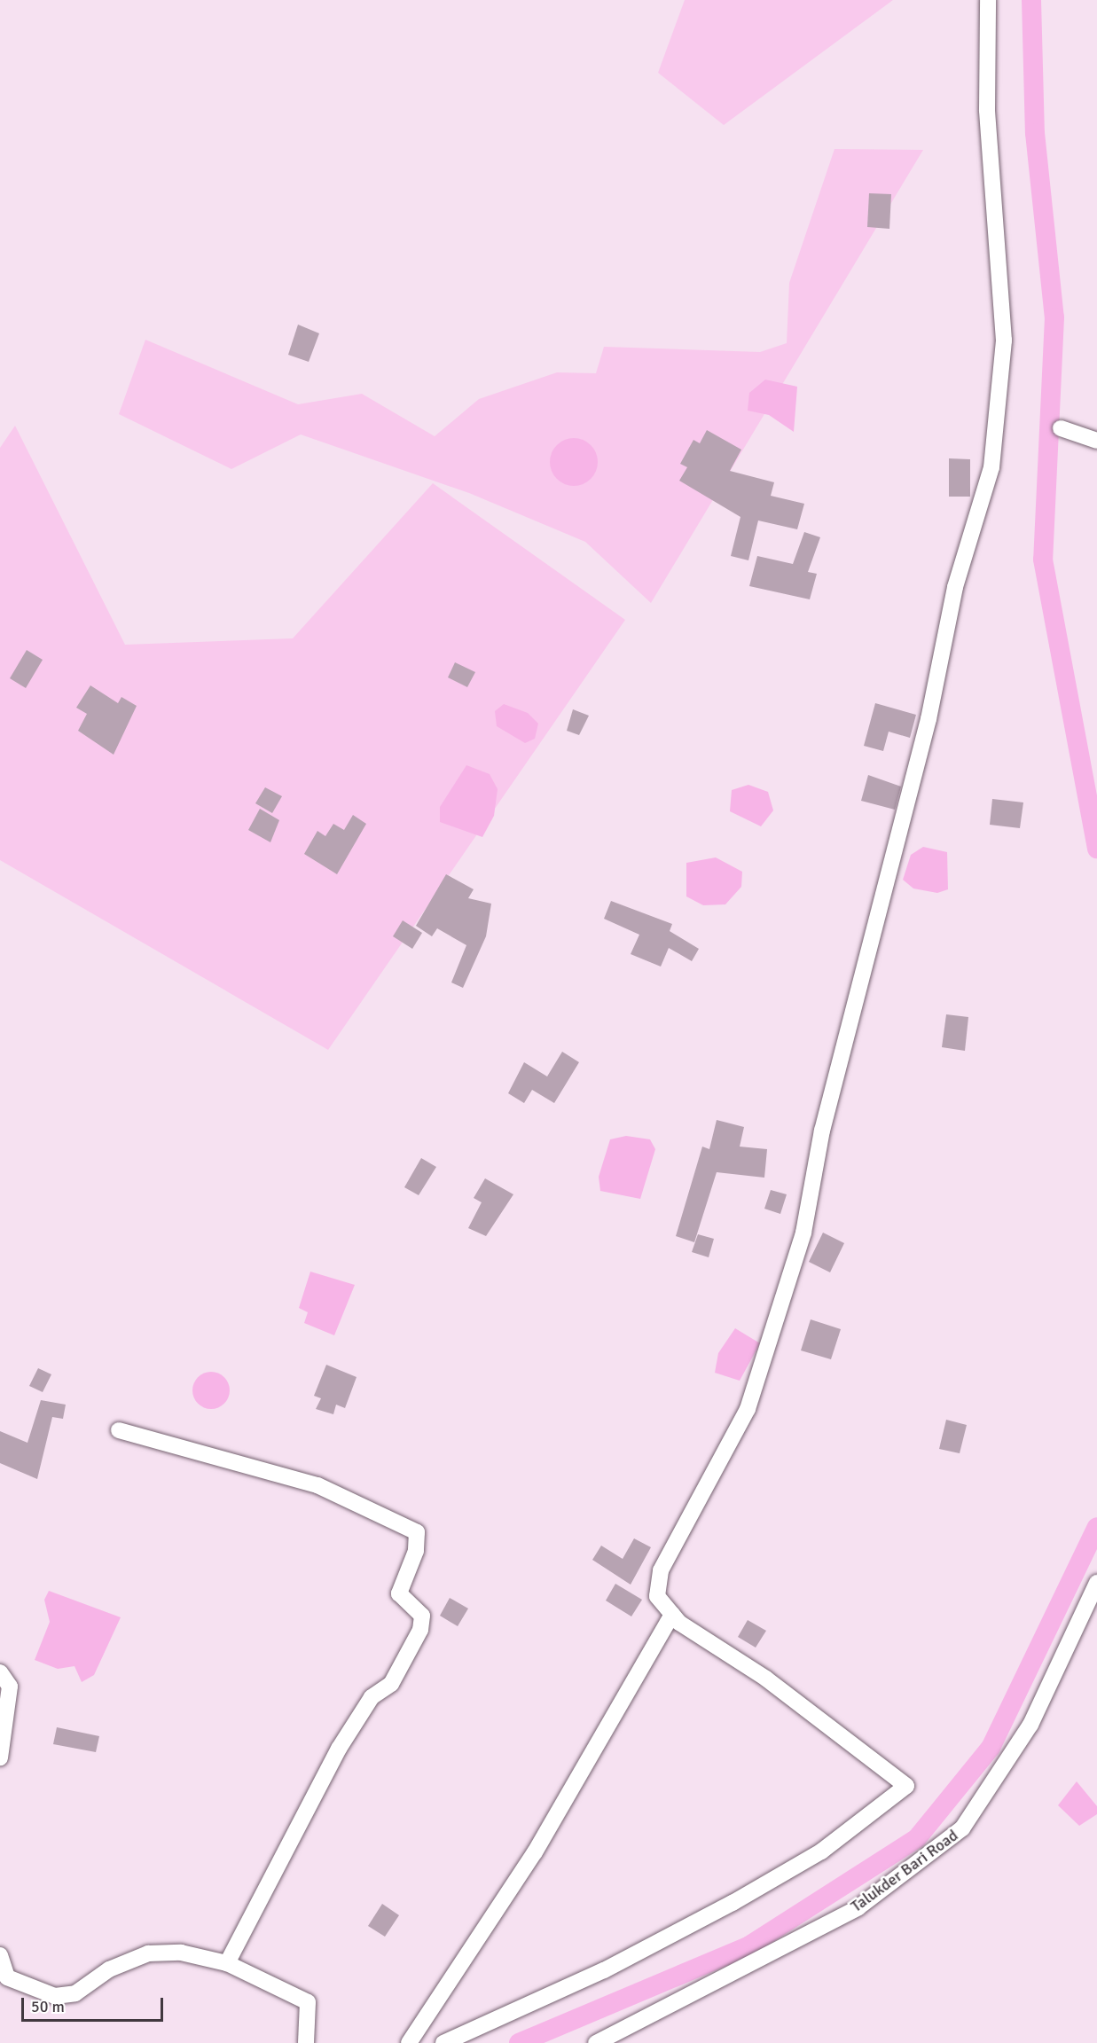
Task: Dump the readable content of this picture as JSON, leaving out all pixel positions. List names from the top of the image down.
{
  "streets": {
    "street": ["Talukder Bari Road"]
  },
  "scale_bar": "50 m"
}
